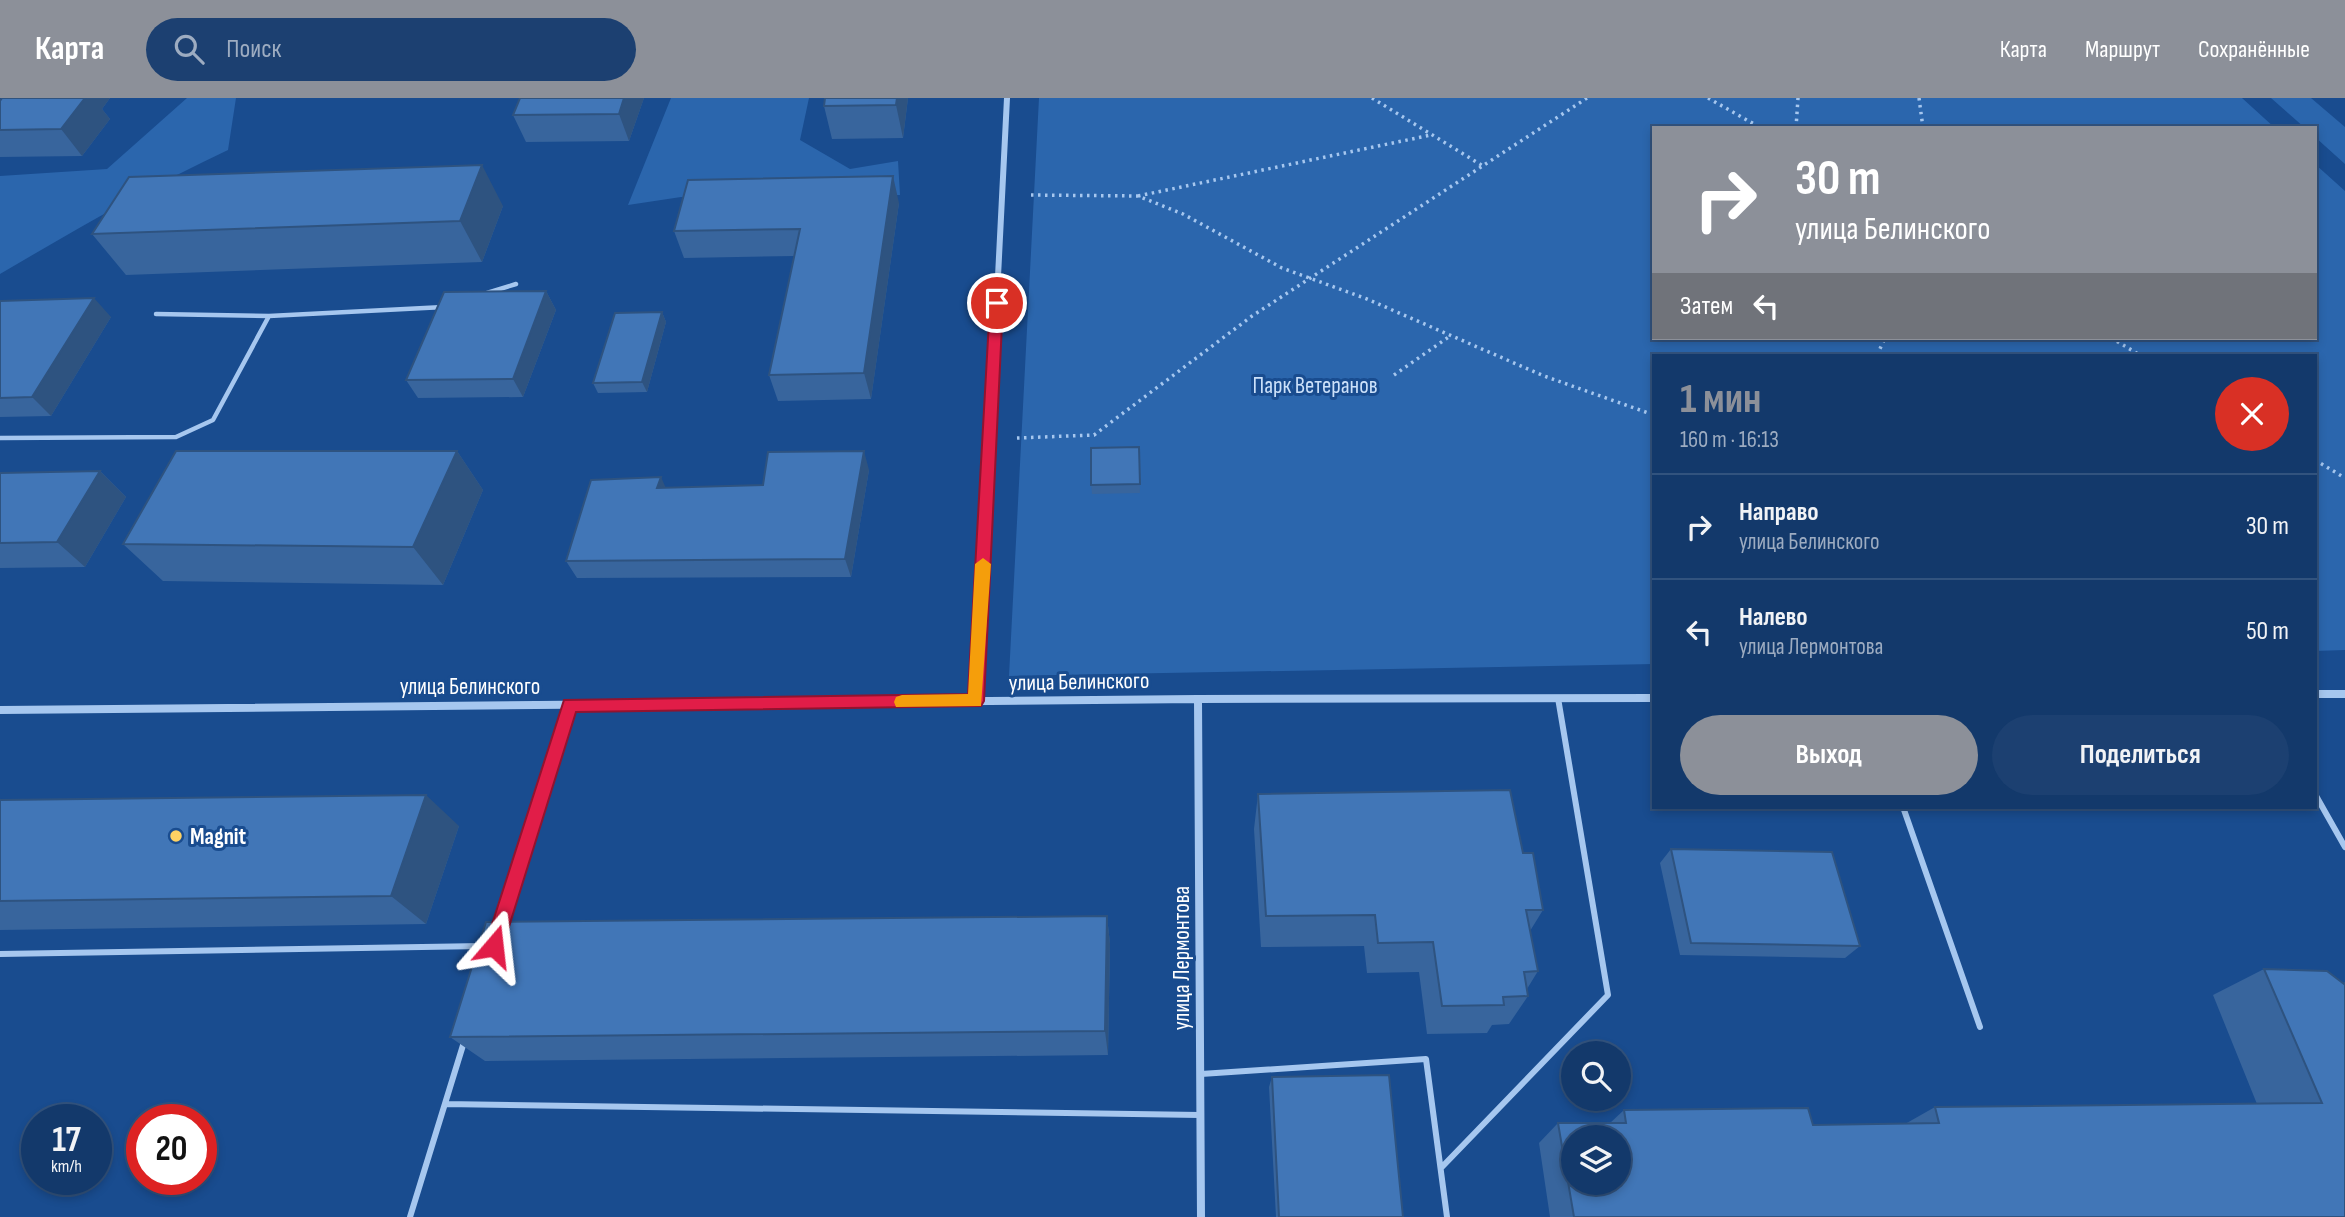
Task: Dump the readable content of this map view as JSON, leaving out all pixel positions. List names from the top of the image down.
{
  "streets": {
    "street": ["улица Белинского", "улица Лермонтова"]
  },
  "crossings": [
    ["улица Белинского", "улица Лермонтова"]
  ],
  "parks": ["Парк Ветеранов"],
  "places": ["Magnit"],
  "page": {
    "header": "Карта",
    "search": "Поиск",
    "nav": ["Карта", "Маршрут", "Сохранённые"],
    "turn": ["30 m", "улица Белинского"],
    "then": "Затем",
    "heading": ["1 мин", "160 m · 16:13"],
    "list": [
      {
        "name": "Направо",
        "note": "улица Белинского",
        "value": "30 m"
      },
      {
        "name": "Налево",
        "note": "улица Лермонтова",
        "value": "50 m"
      }
    ],
    "buttons": ["Выход", "Поделиться"],
    "speed": "17 km/h",
    "limit": "20"
  }
}
